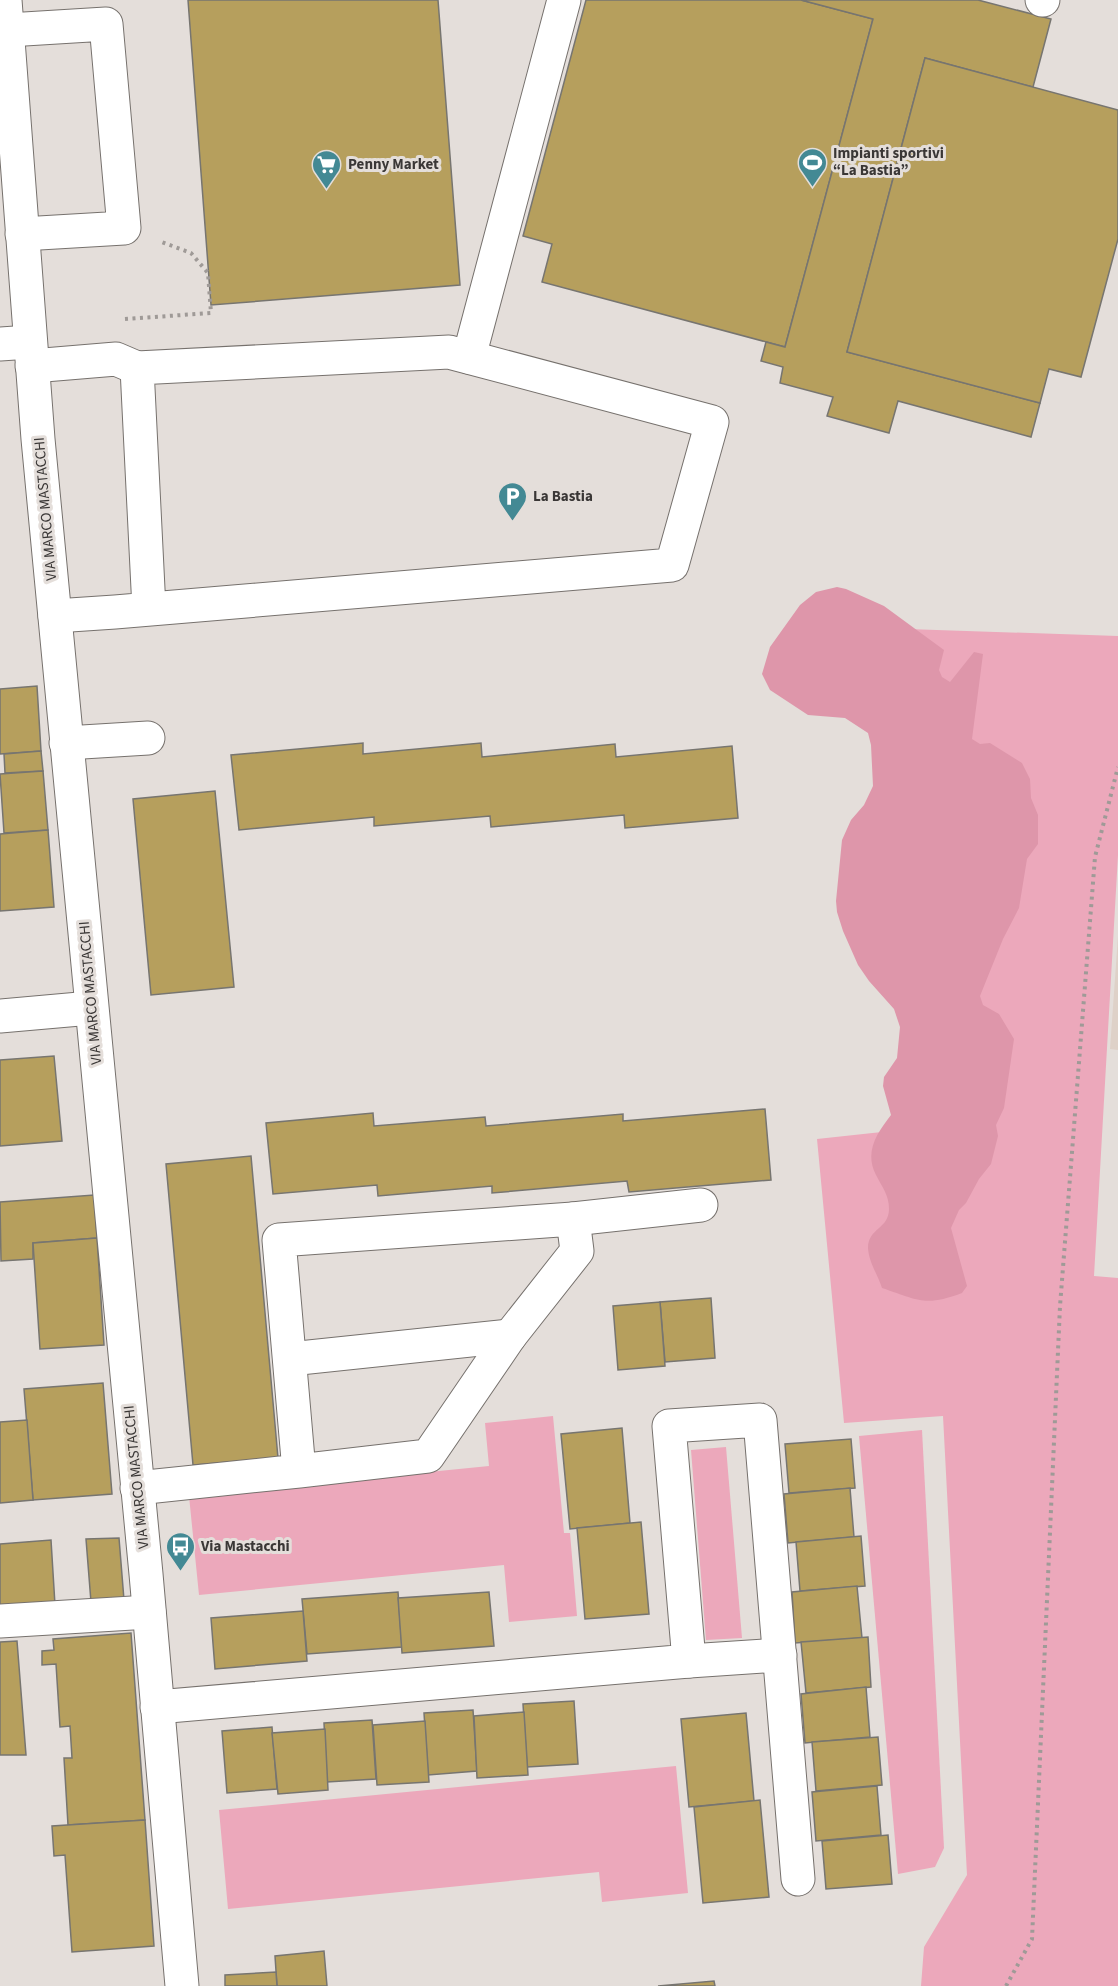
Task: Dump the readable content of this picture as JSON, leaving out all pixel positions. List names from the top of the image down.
{
  "streets": {
    "street": ["VIA MARCO MASTACCHI"]
  },
  "places": {
    "sports": ["Impianti sportivi “La Bastia”"],
    "supermarket": ["Penny Market"],
    "parking": ["La Bastia"],
    "bus stop": ["Via Mastacchi"]
  }
}
